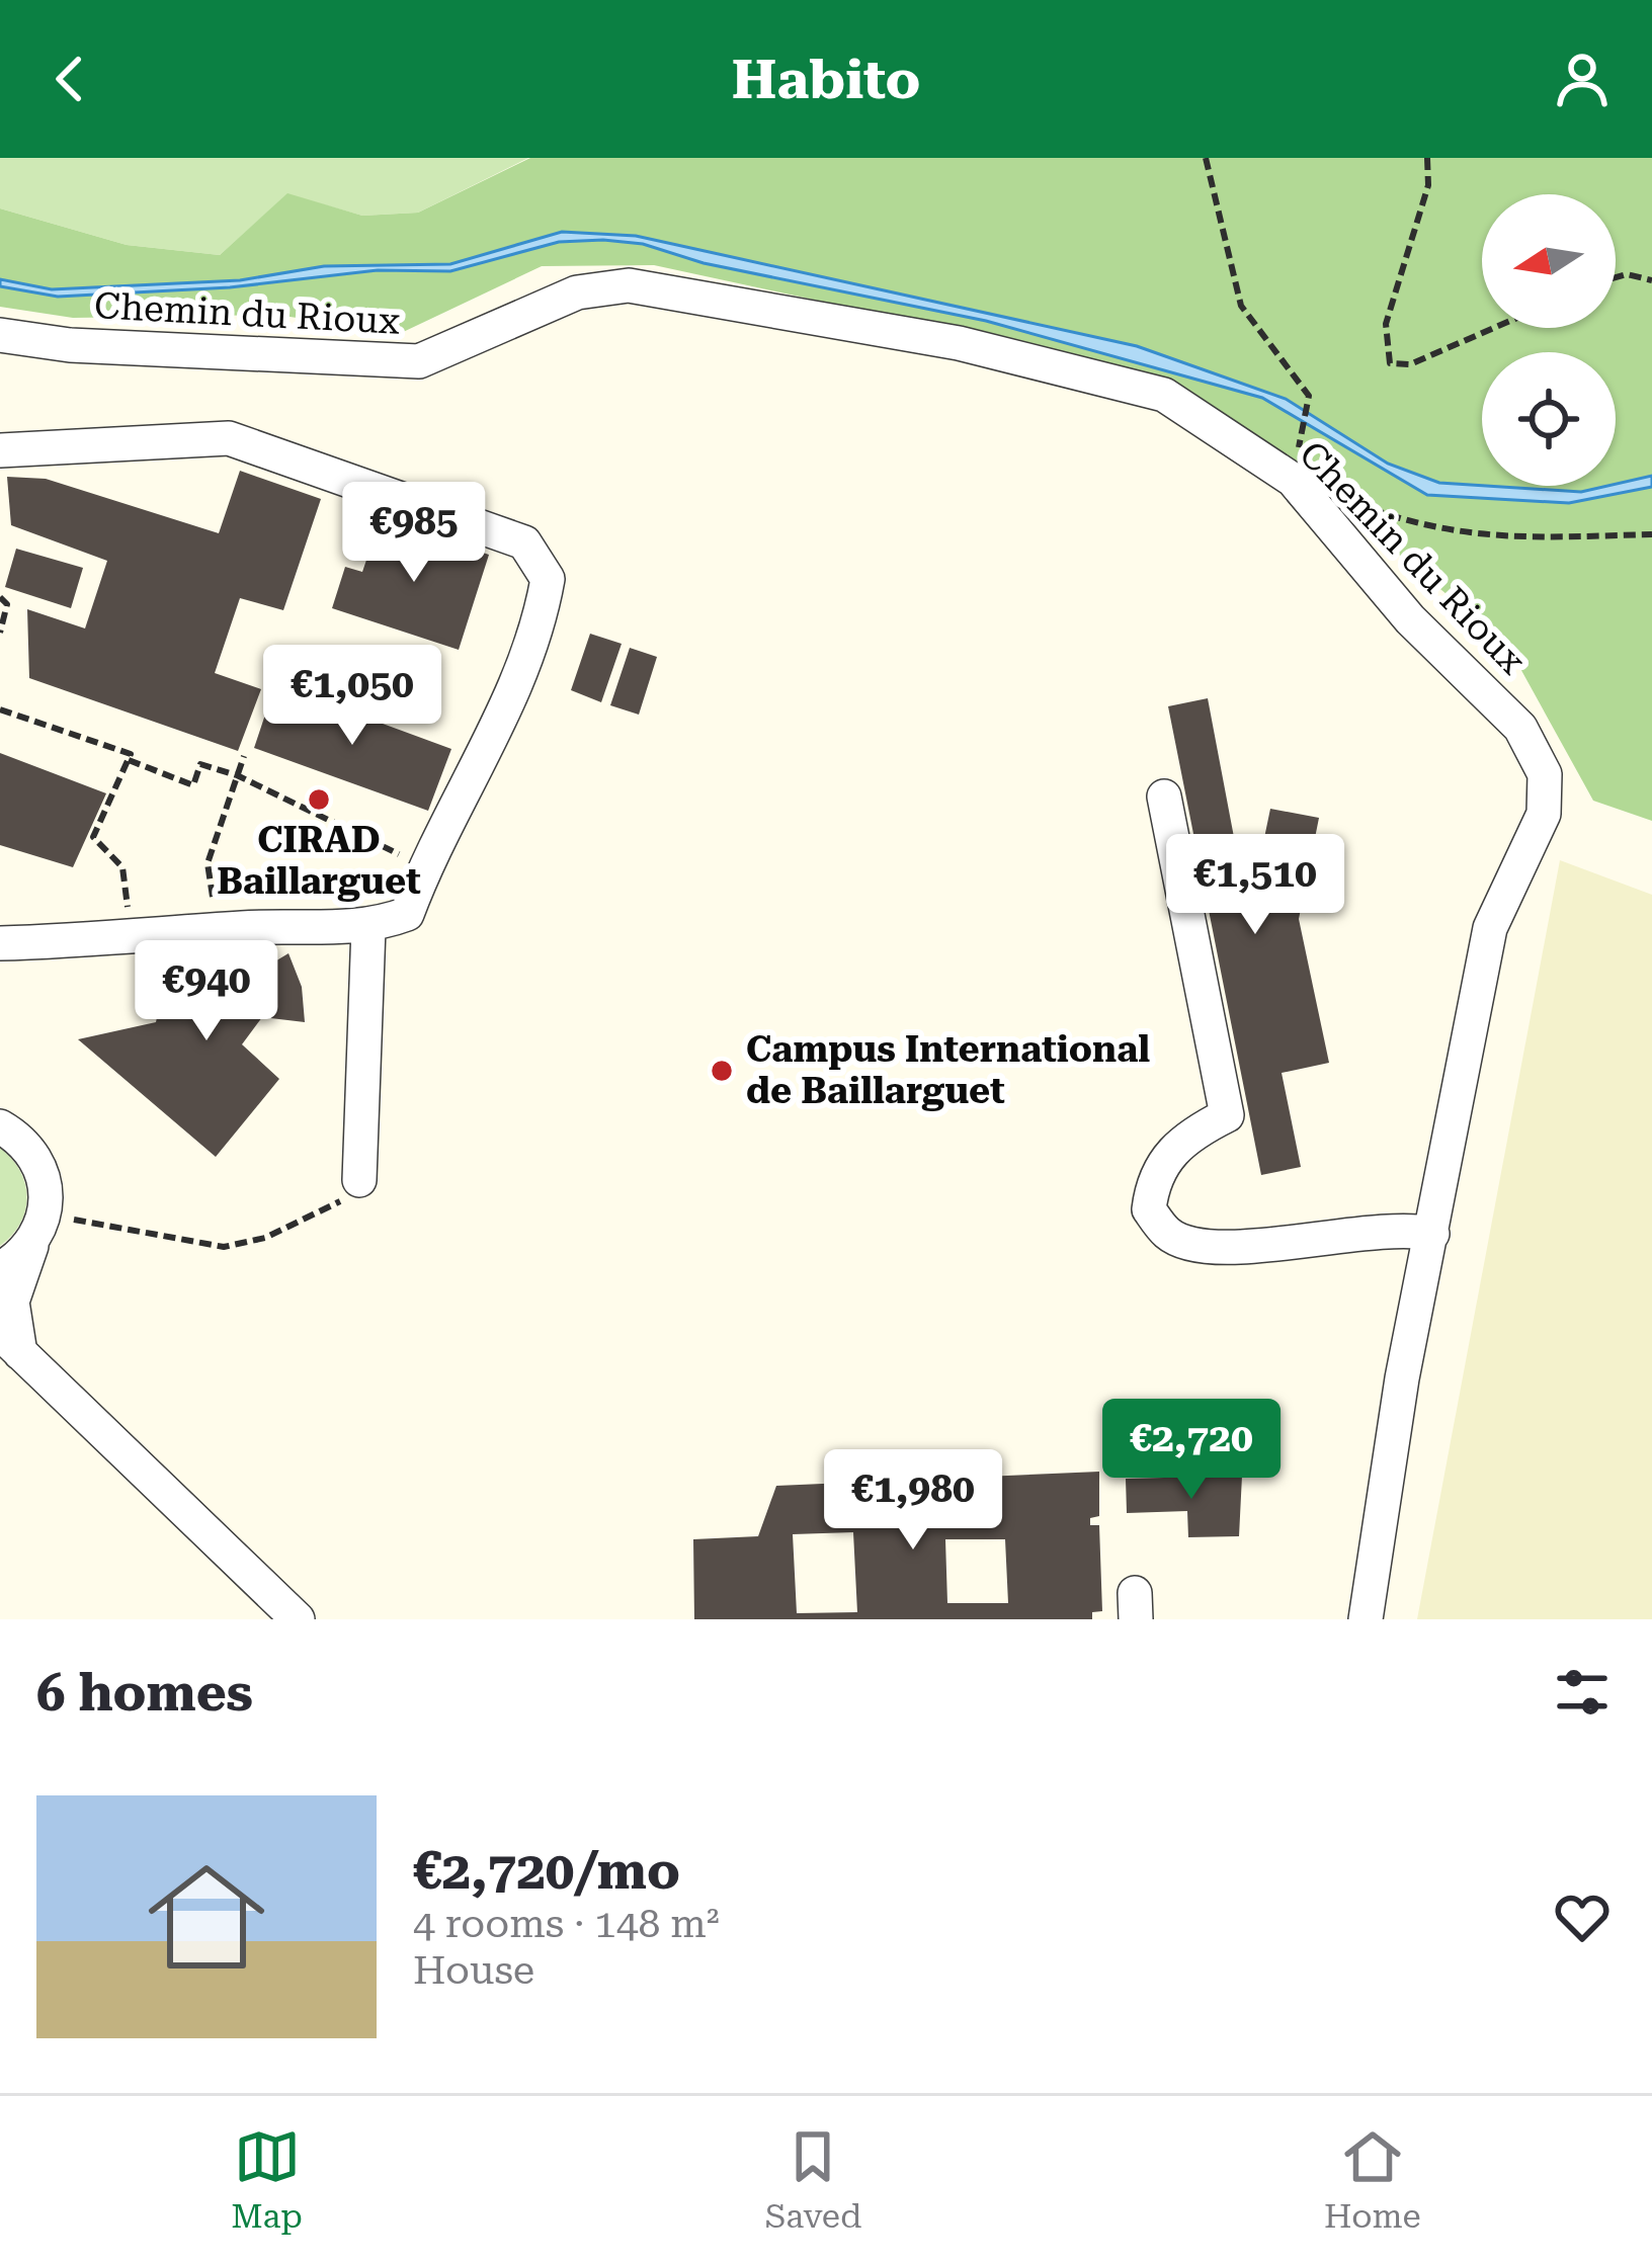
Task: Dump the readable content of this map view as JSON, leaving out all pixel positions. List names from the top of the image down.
{
  "streets": {
    "street": ["Chemin du Rioux"]
  },
  "places": ["CIRAD Baillarguet", "Campus International de Baillarguet"],
  "north": "left",
  "page": {
    "header": "Habito",
    "price": [
      "€985",
      "€1,050",
      "€1,510",
      "€940",
      "€2,720",
      "€1,980"
    ],
    "heading": "6 homes",
    "list": [
      {
        "name": "€2,720/mo",
        "note": "4 rooms · 148 m² · House"
      }
    ],
    "tabs": ["Map", "Saved", "Home"]
  }
}
